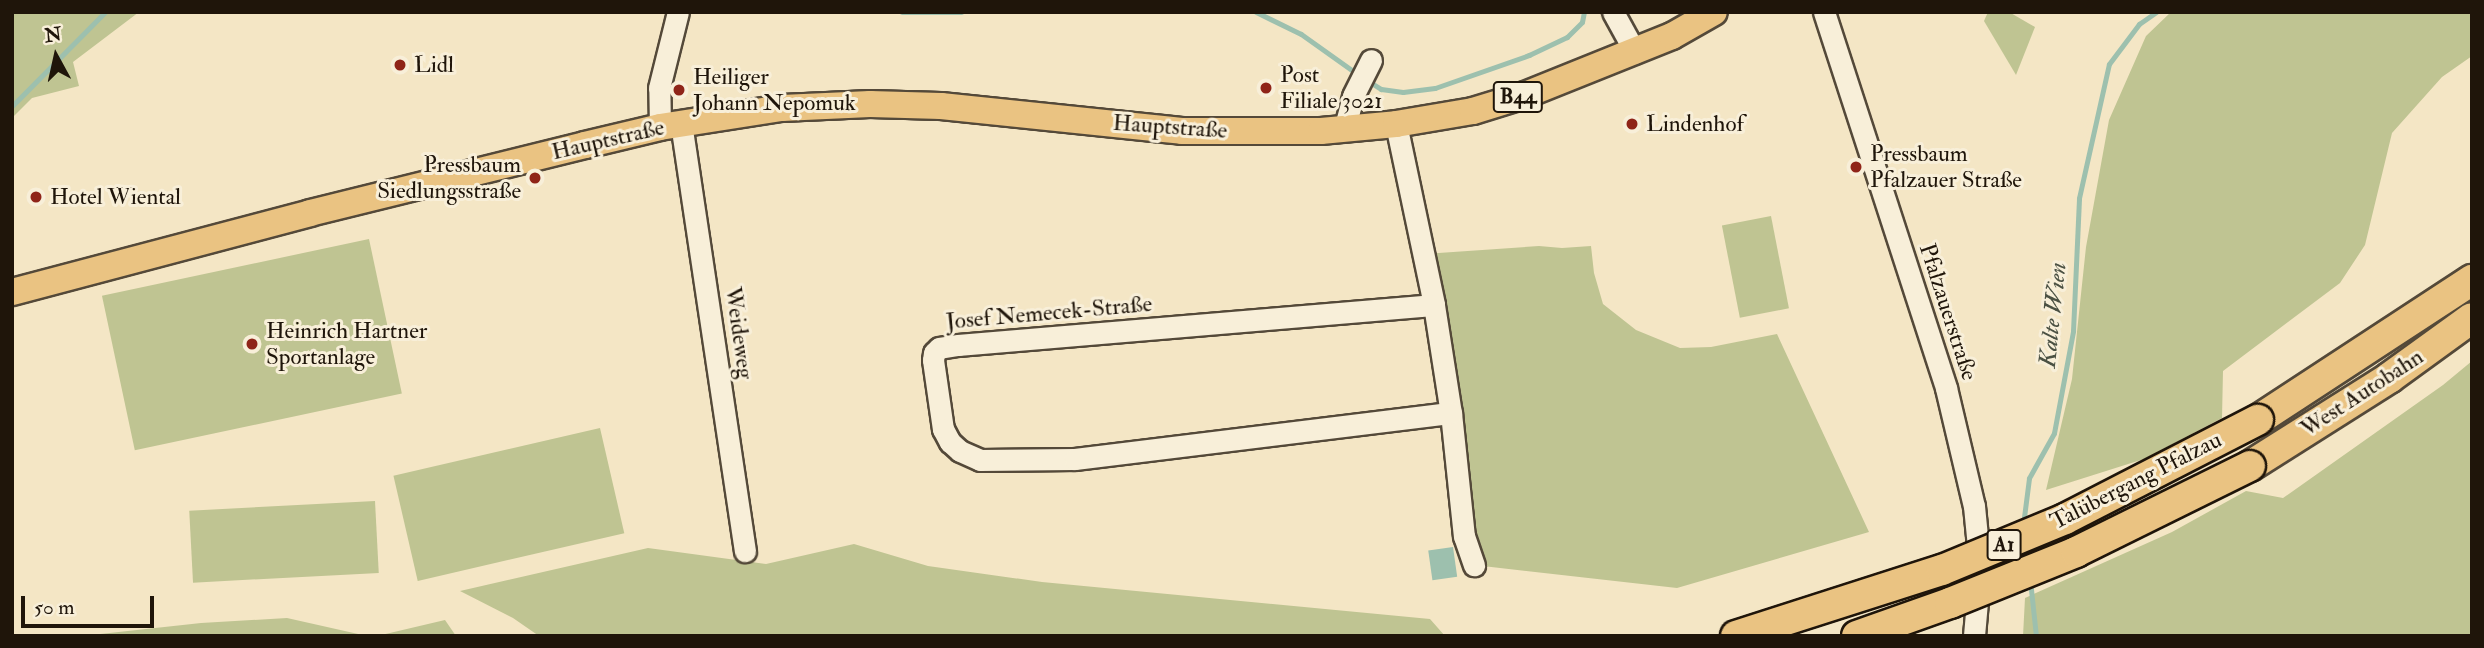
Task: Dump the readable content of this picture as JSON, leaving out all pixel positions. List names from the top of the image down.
{
  "streets": {
    "highway": ["West Autobahn", "Talübergang Pfalzau", "A1"],
    "main road": ["B44", "Hauptstraße"],
    "street": ["Pfalzauerstraße", "Josef Nemecek-Straße", "Weideweg"]
  },
  "crossings": [
    ["Hauptstraße", "Weideweg"],
    ["West Autobahn", "Talübergang Pfalzau"]
  ],
  "water": ["Kalte Wien"],
  "places": [
    "Lidl",
    "Post Filiale 3021",
    "Heiliger Johann Nepomuk",
    "Lindenhof",
    "Pressbaum Pfalzauer Straße",
    "Pressbaum Siedlungsstraße",
    "Hotel Wiental",
    "Heinrich Hartner Sportanlage"
  ],
  "scale_bar": "50 m",
  "north": "top"
}
